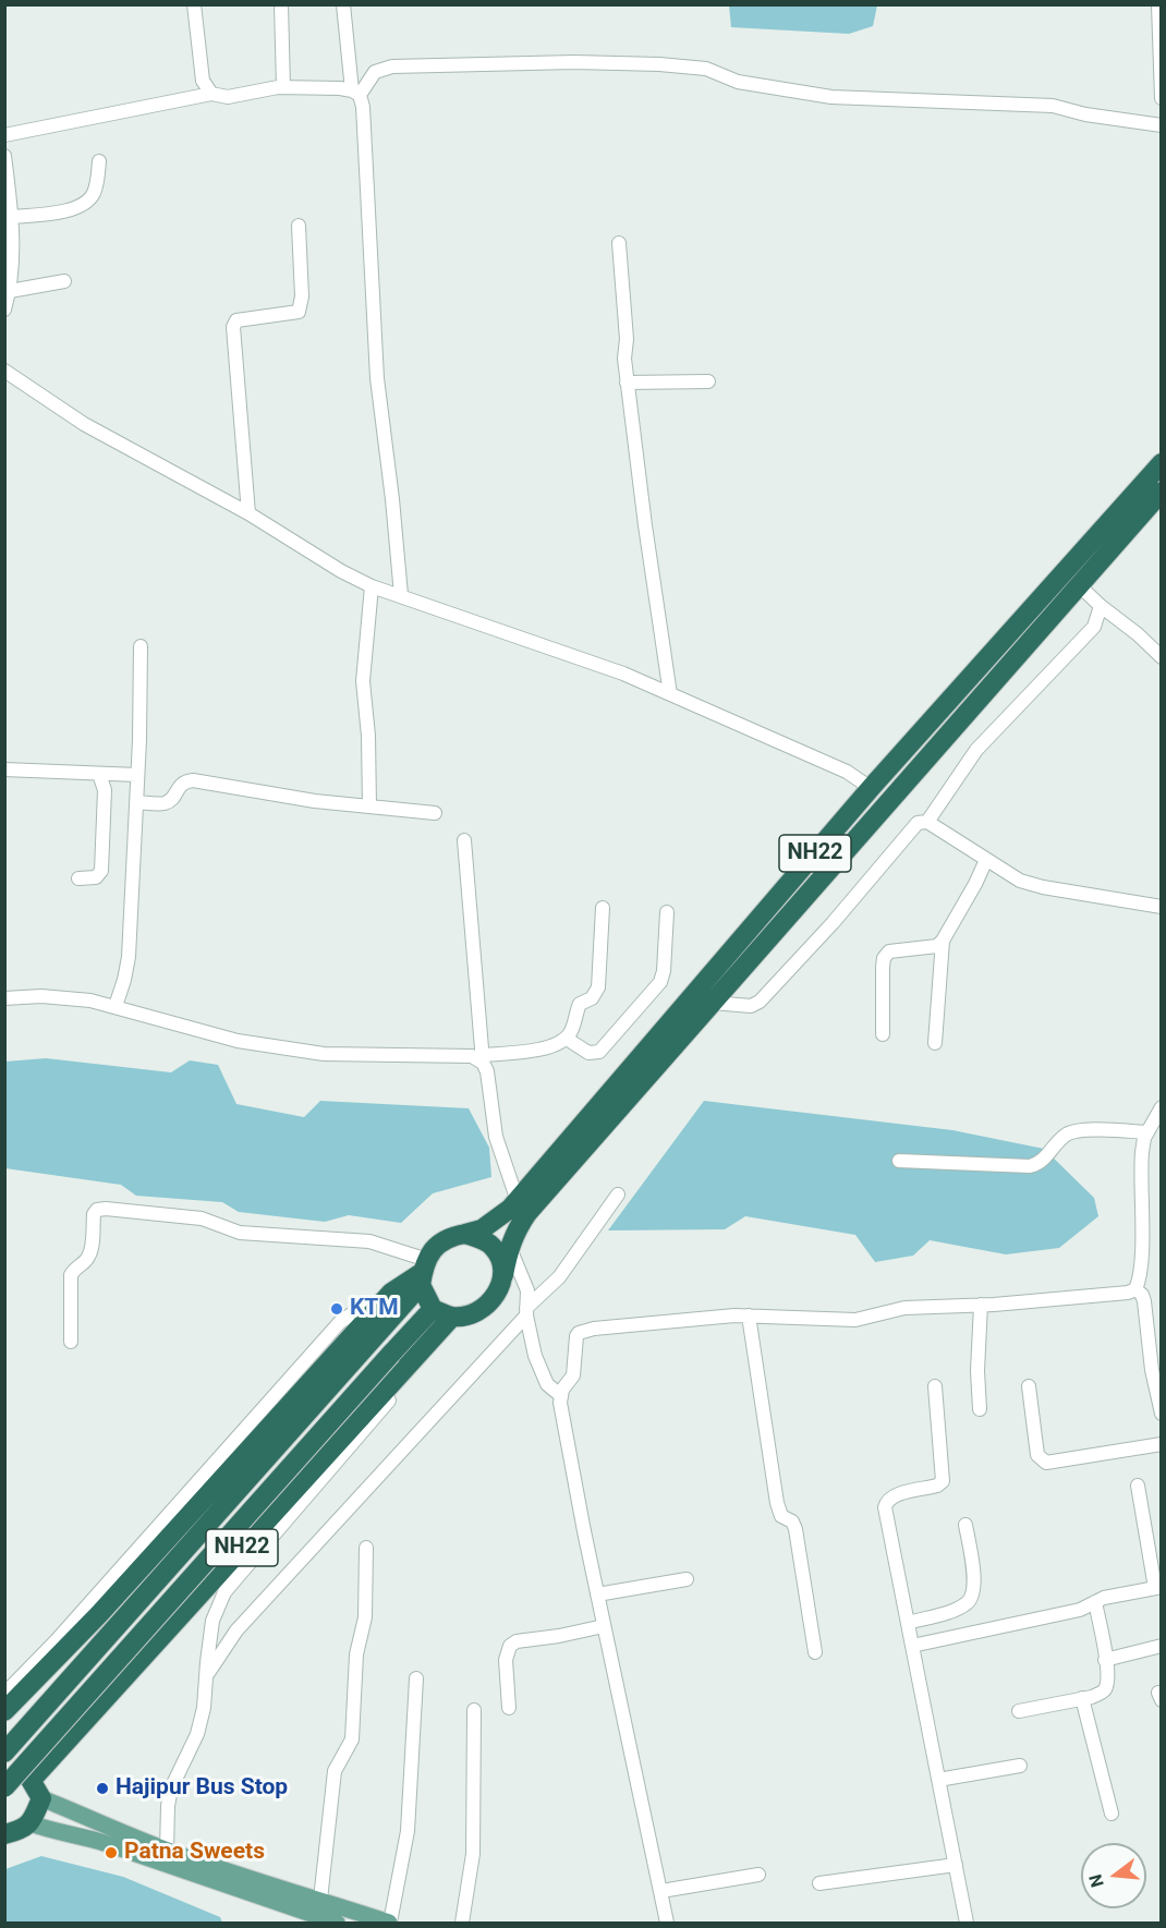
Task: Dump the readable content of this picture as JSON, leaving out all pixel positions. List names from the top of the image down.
{
  "streets": {
    "highway": ["NH22"]
  },
  "places": ["KTM", "Hajipur Bus Stop", "Patna Sweets"],
  "north": "left"
}
